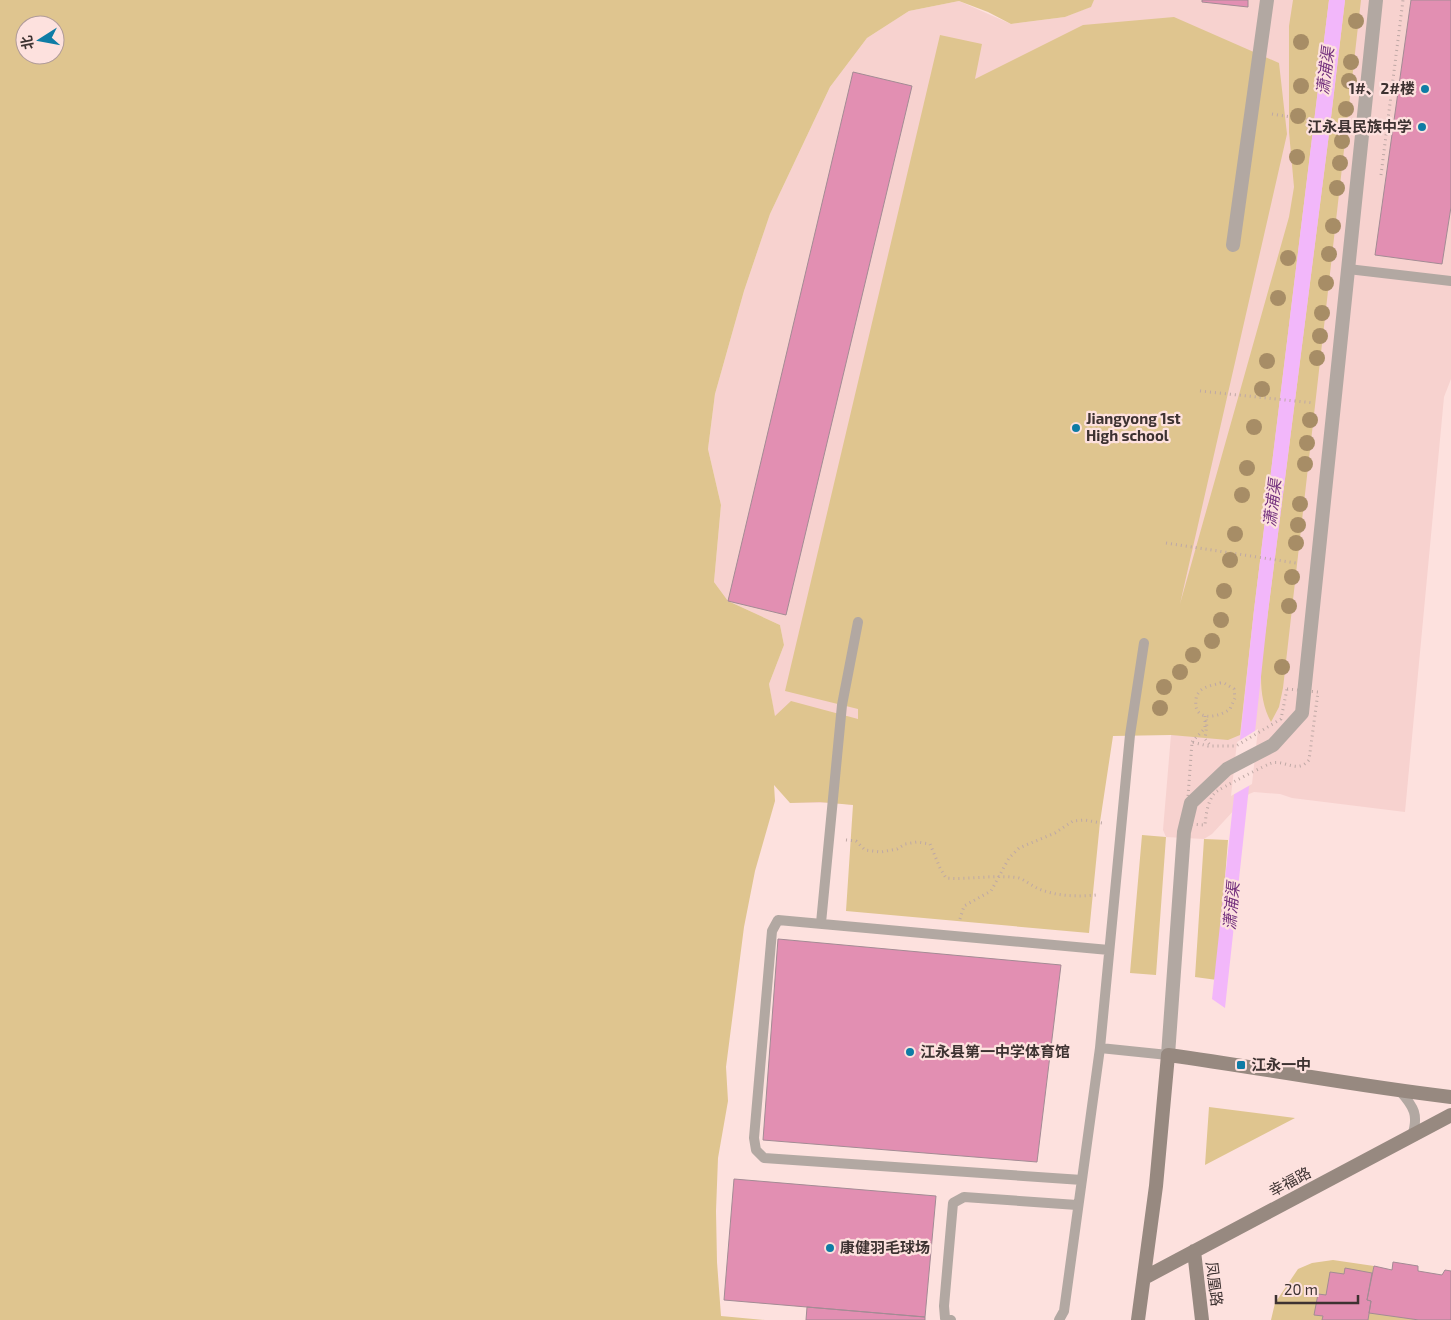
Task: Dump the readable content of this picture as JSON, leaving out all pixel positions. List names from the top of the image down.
{
  "streets": {
    "main road": ["幸福路", "凤凰路"]
  },
  "crossings": [
    ["幸福路", "凤凰路"]
  ],
  "water": ["潇浦渠"],
  "places": {
    "other": [
      "1#、2#楼",
      "江永县民族中学",
      "Jiangyong 1st High school",
      "江永县第一中学体育馆",
      "康健羽毛球场"
    ],
    "transit": ["江永一中"]
  },
  "scale_bar": "20 m",
  "north": "left"
}
